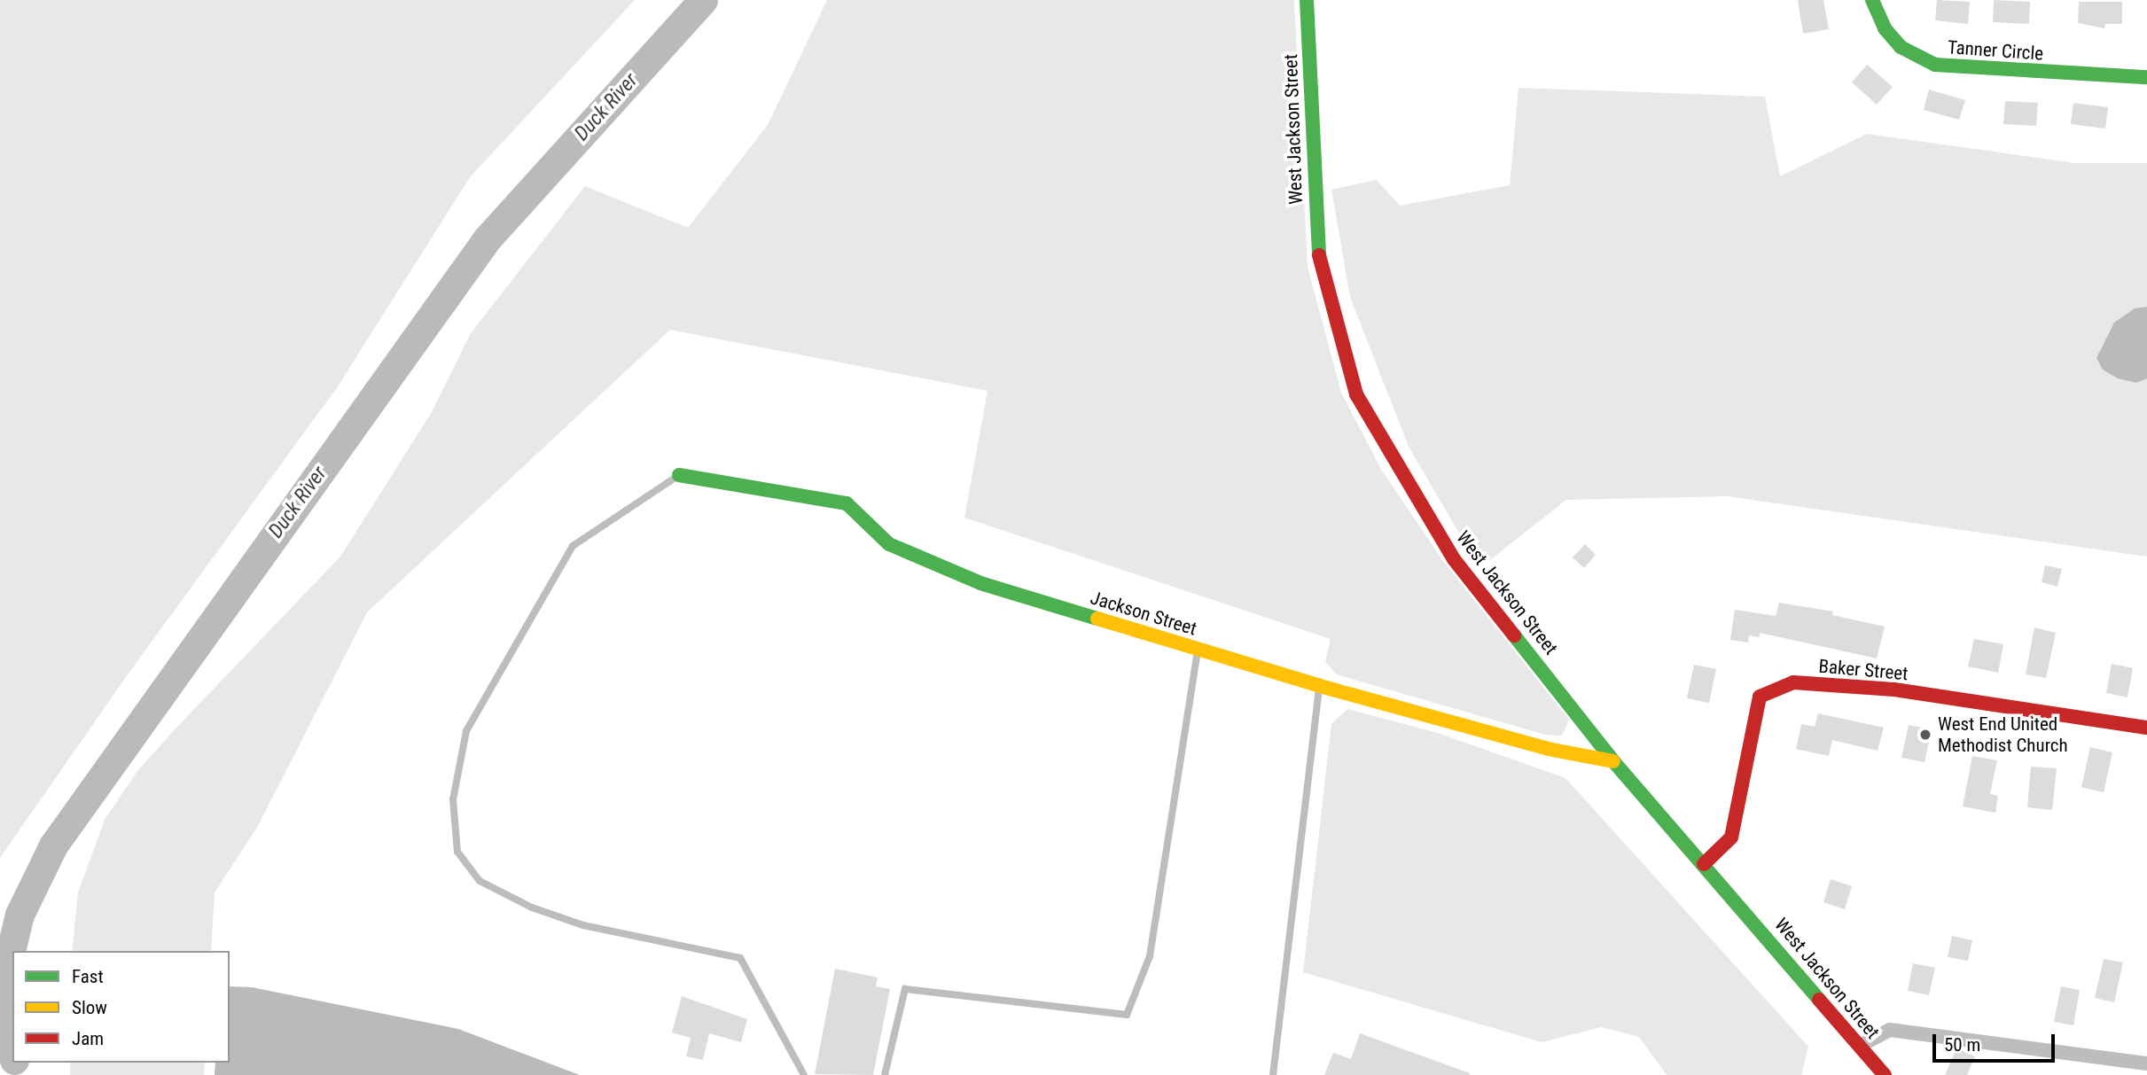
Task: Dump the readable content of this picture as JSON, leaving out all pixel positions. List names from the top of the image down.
{
  "streets": {
    "street": [
      "Tanner Circle",
      "West Jackson Street",
      "Jackson Street",
      "Baker Street"
    ]
  },
  "crossings": [
    ["West Jackson Street", "Jackson Street"],
    ["West Jackson Street", "Baker Street"]
  ],
  "water": ["Duck River"],
  "places": ["West End United Methodist Church"],
  "legend": ["Fast", "Slow", "Jam"],
  "scale_bar": "50 m"
}
